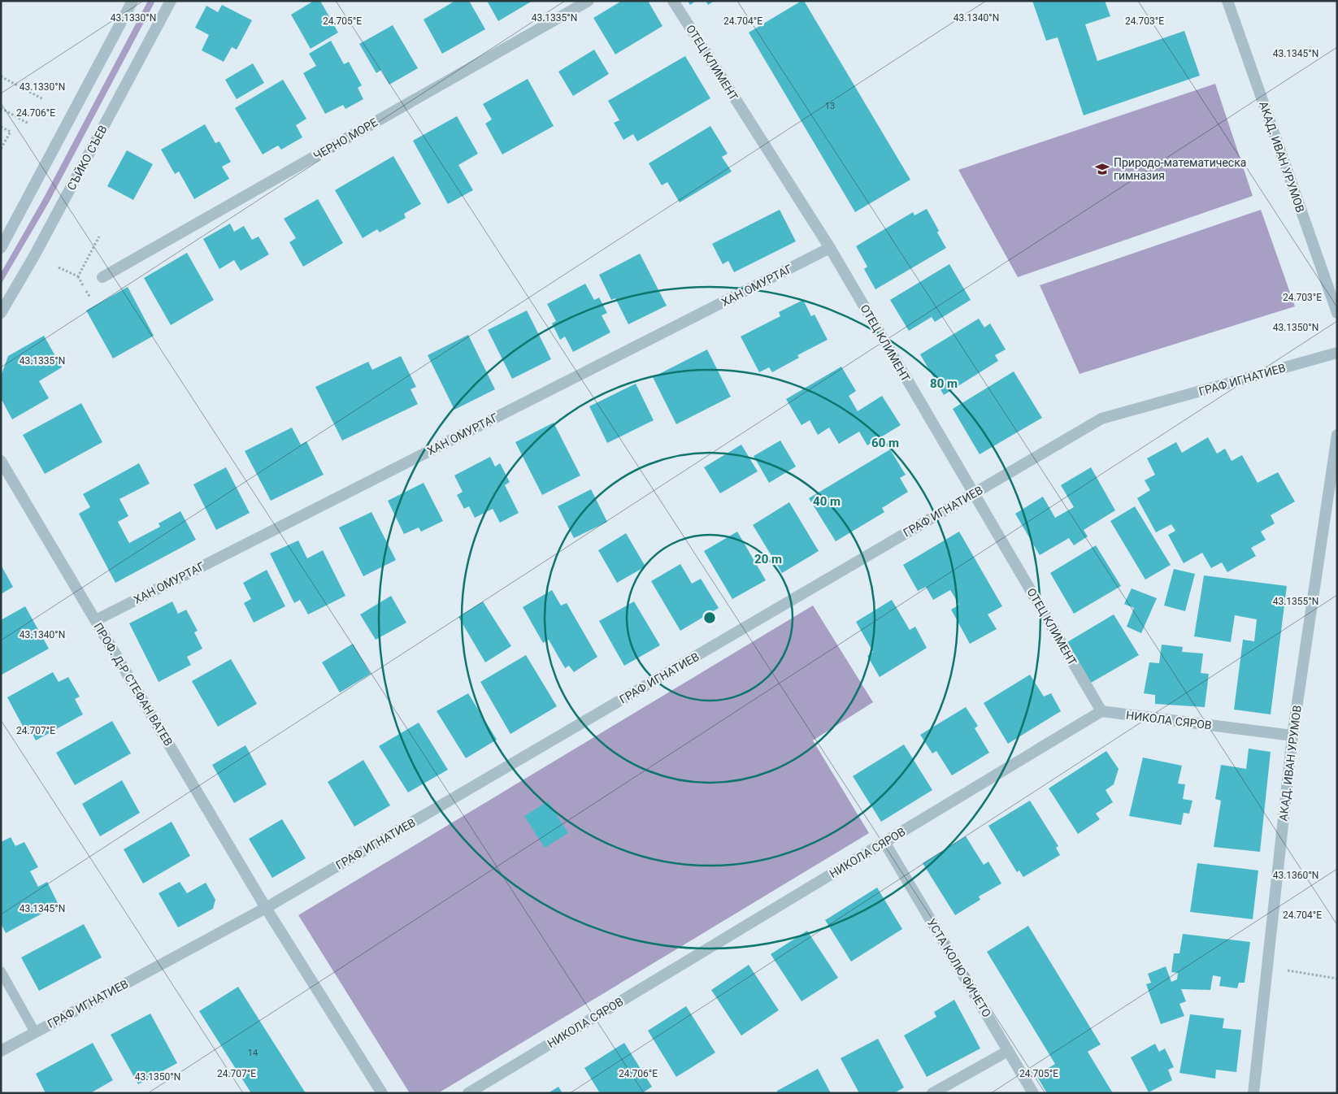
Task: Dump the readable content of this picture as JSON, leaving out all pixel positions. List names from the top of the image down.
{
  "streets": {
    "street": [
      "ОТЕЦ КЛИМЕНТ",
      "ЧЕРНО МОРЕ",
      "АКАД. ИВАН УРУМОВ",
      "СЪЙКО СЪЕВ",
      "ХАН ОМУРТАГ",
      "ГРАФ ИГНАТИЕВ",
      "ПРОФ. Д-Р СТЕФАН ВАТЕВ",
      "НИКОЛА СЯРОВ",
      "УСТА КОЛЮ ФИЧЕТО"
    ]
  },
  "crossings": [
    ["ОТЕЦ КЛИМЕНТ", "ХАН ОМУРТАГ"],
    ["ОТЕЦ КЛИМЕНТ", "ГРАФ ИГНАТИЕВ"],
    ["ОТЕЦ КЛИМЕНТ", "НИКОЛА СЯРОВ"],
    ["АКАД. ИВАН УРУМОВ", "НИКОЛА СЯРОВ"],
    ["ХАН ОМУРТАГ", "ПРОФ. Д-Р СТЕФАН ВАТЕВ"],
    ["ГРАФ ИГНАТИЕВ", "ПРОФ. Д-Р СТЕФАН ВАТЕВ"],
    ["НИКОЛА СЯРОВ", "УСТА КОЛЮ ФИЧЕТО"]
  ],
  "places": {
    "school or university": ["Природо-математическа гимназия"]
  },
  "house_numbers": ["13", "14"],
  "coordinates": [
    "43.1330°N",
    "43.1335°N",
    "43.1340°N",
    "24.705°E",
    "24.704°E",
    "24.703°E",
    "43.1345°N",
    "24.706°E",
    "43.1350°N",
    "43.1355°N",
    "24.707°E",
    "43.1360°N"
  ],
  "rings": [
    "80 m",
    "60 m",
    "40 m",
    "20 m"
  ]
}
